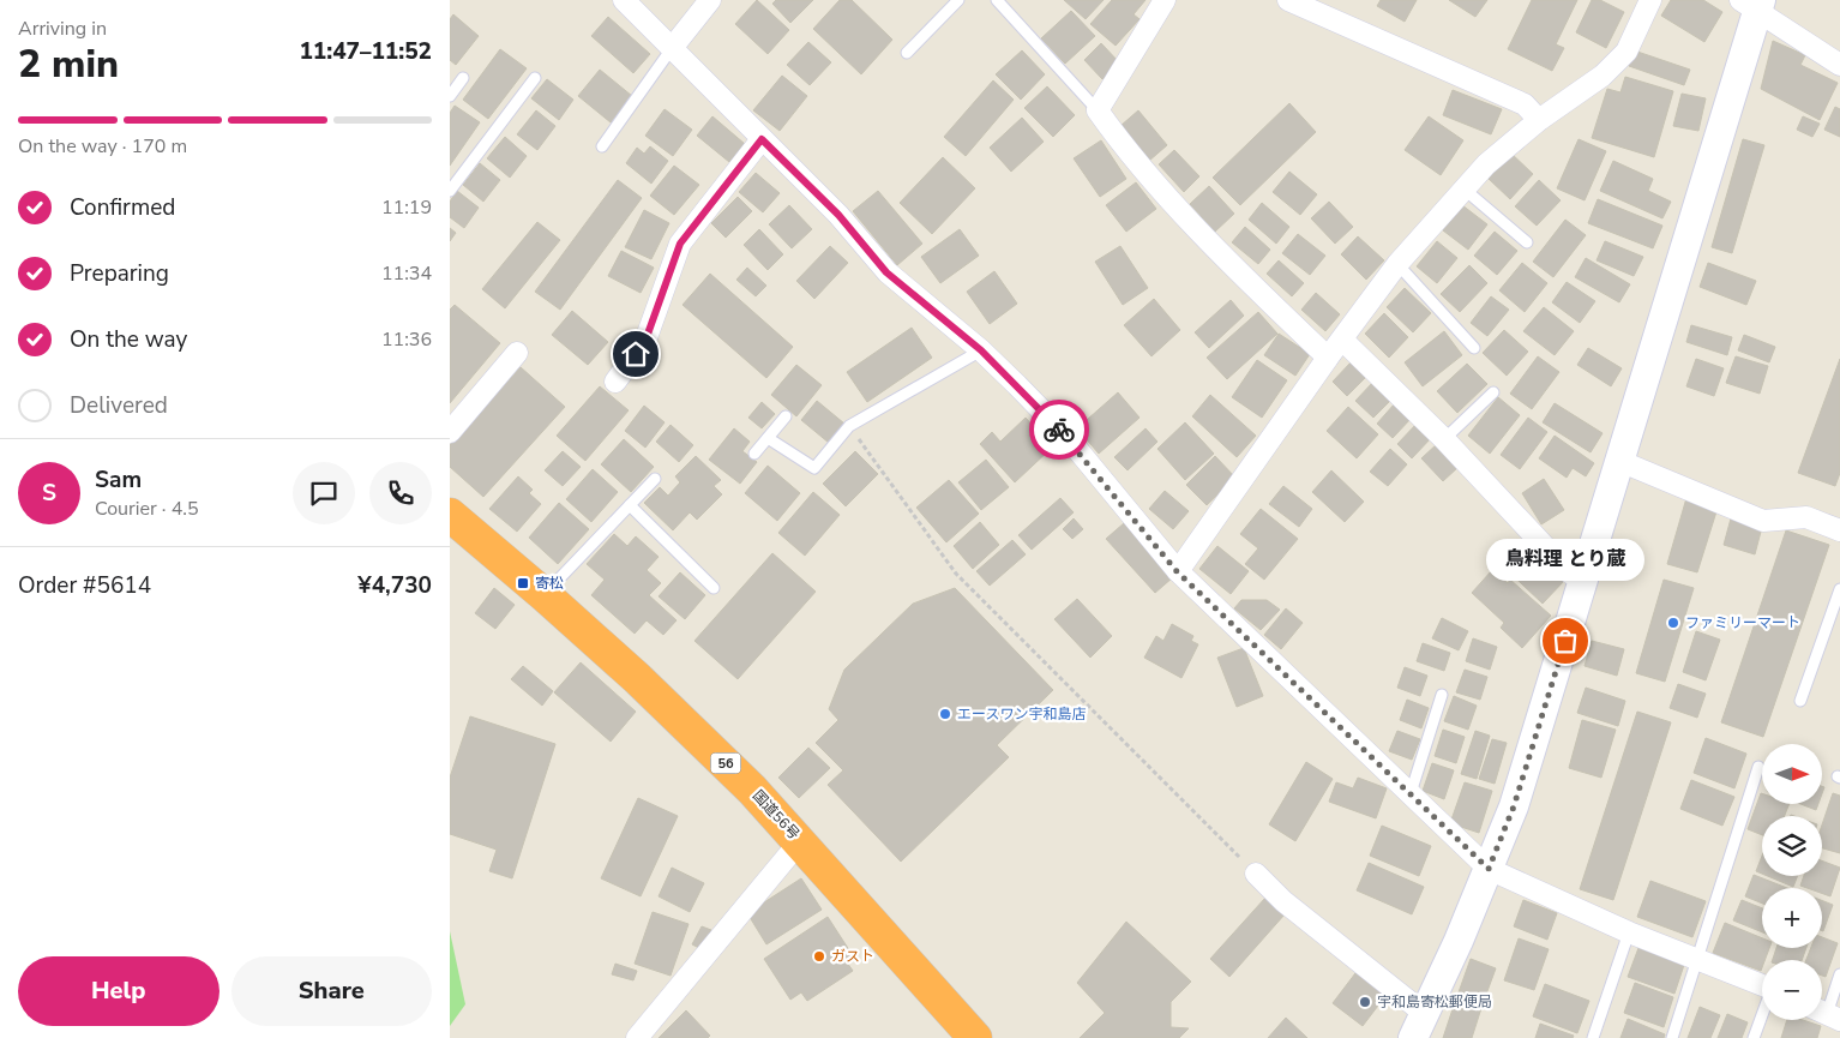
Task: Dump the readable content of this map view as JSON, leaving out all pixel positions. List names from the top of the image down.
{
  "streets": {
    "highway": ["56", "国道56号"]
  },
  "places": {
    "transit": ["寄松"],
    "other": [
      "ファミリーマート",
      "鳥料理 とり蔵",
      "エースワン宇和島店",
      "ガスト",
      "宇和島寄松郵便局"
    ]
  },
  "north": "right",
  "page": {
    "heading": ["2 min", "Arriving in", "11:47–11:52"],
    "panel": [
      "Sam",
      "Courier · 4.5",
      "Order #5614",
      "¥4,730"
    ],
    "bar": "On the way · 170 m",
    "list": [
      ["Confirmed", "11:19"],
      ["Preparing", "11:34"],
      ["On the way", "11:36"],
      "Delivered"
    ],
    "round": "S",
    "bubble": "鳥料理 とり蔵",
    "map_buttons": ["+", "−"],
    "buttons": ["Help", "Share"]
  }
}
